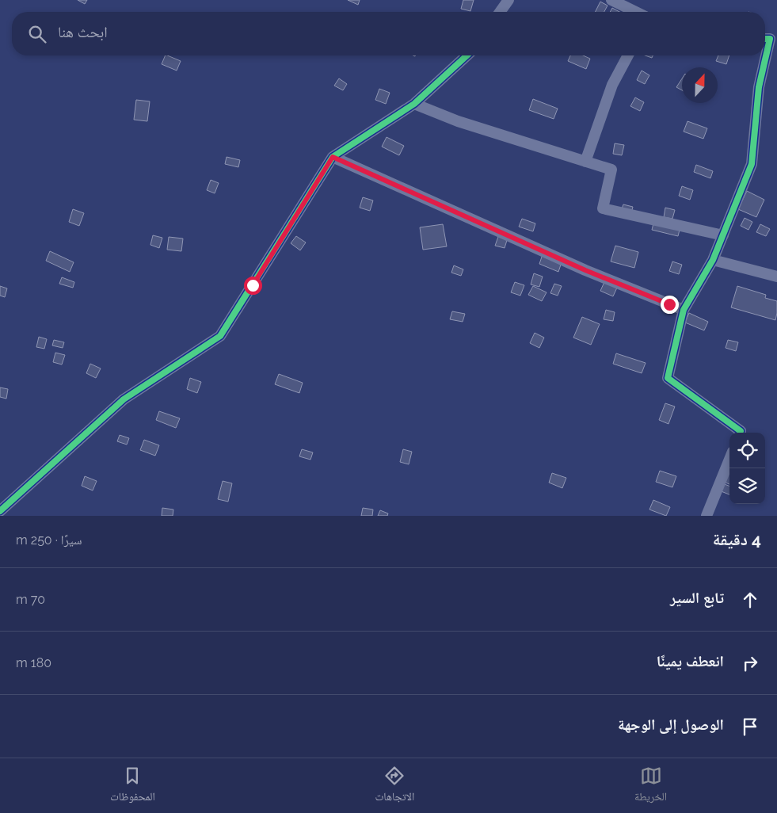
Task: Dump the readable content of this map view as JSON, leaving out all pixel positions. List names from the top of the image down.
{
  "north": "top",
  "page": {
    "search": "ابحث هنا",
    "heading": ["4 دقيقة", "سيرًا · 250 m"],
    "list": [
      ["تابع السير", "70 m"],
      ["انعطف يمينًا", "180 m"],
      "الوصول إلى الوجهة"
    ],
    "nav": ["الخريطة", "الاتجاهات", "المحفوظات"]
  }
}
